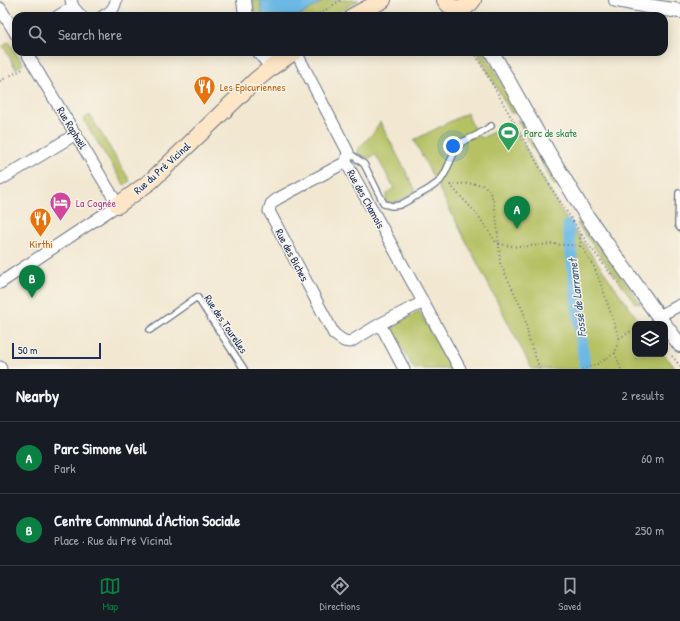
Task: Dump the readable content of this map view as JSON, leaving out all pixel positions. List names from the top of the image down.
{
  "streets": {
    "main road": ["Rue du Pré Vicinal"],
    "street": ["Rue Raphaël", "Rue des Chamois", "Rue des Biches"],
    "lane": ["Rue des Tourelles"]
  },
  "crossings": [
    ["Rue Raphaël", "Rue du Pré Vicinal"],
    ["Rue des Chamois", "Rue des Biches"]
  ],
  "water": ["Fossé de Larramet"],
  "places": {
    "restaurant": ["Les Epicuriennes", "Kirthi"],
    "sports": ["Parc de skate"],
    "hotel": ["La Cognée"]
  },
  "scale_bar": "50 m",
  "page": {
    "search": "Search here",
    "pins": ["A", "B"],
    "scale": "50 m",
    "heading": ["Nearby", "2 results"],
    "list": [
      {
        "mark": "A",
        "name": "Parc Simone Veil",
        "note": "Park",
        "value": "60 m"
      },
      {
        "mark": "B",
        "name": "Centre Communal d'Action Sociale",
        "note": "Place · Rue du Pré Vicinal",
        "value": "250 m"
      }
    ],
    "nav": ["Map", "Directions", "Saved"]
  }
}
